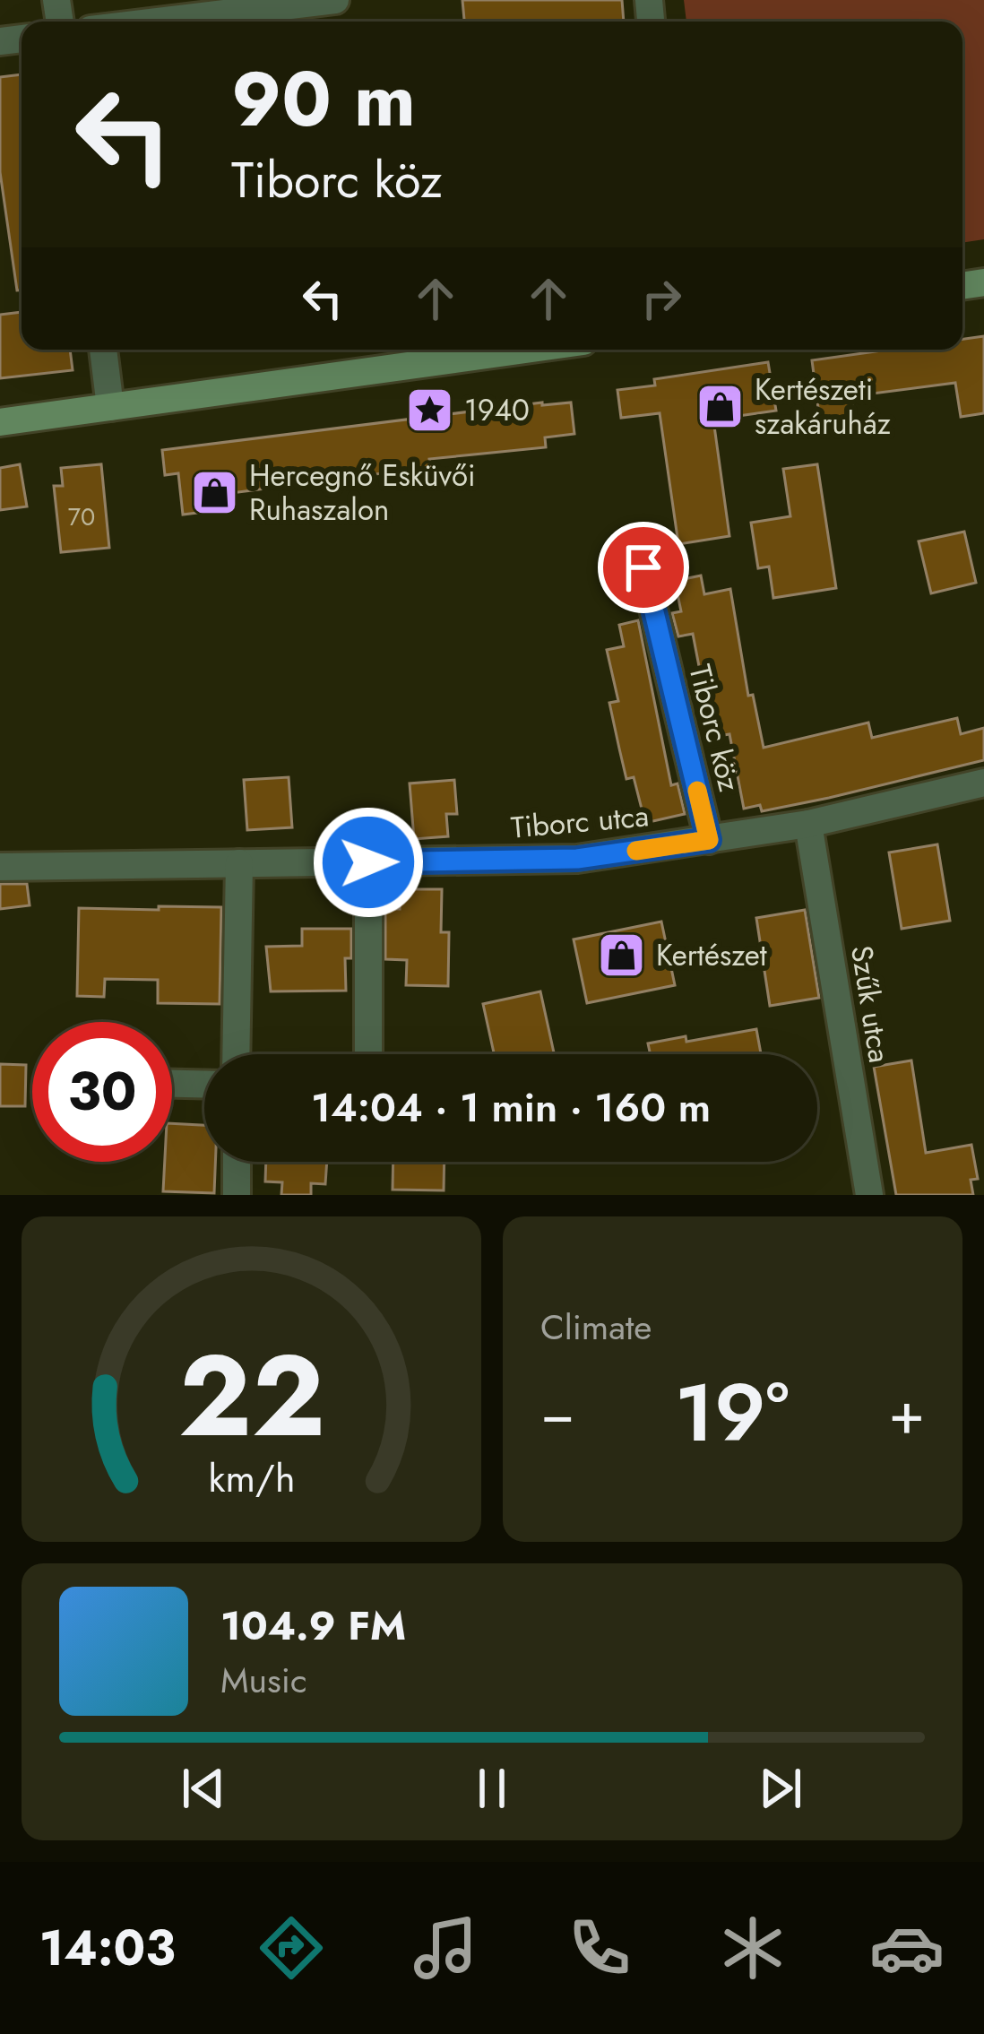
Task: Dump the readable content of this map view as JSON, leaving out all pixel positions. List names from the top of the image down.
{
  "streets": {
    "street": ["Tiborc köz", "Tiborc utca", "Szűk utca"]
  },
  "crossings": [
    ["Tiborc köz", "Tiborc utca"],
    ["Tiborc utca", "Szűk utca"]
  ],
  "places": {
    "shop": ["Kertészeti szakáruház", "Hercegnő Esküvői Ruhaszalon", "Kertészet"],
    "place": ["1940"]
  },
  "house_numbers": ["70"],
  "page": {
    "turn": ["90 m", "Tiborc köz"],
    "limit": "30",
    "trip": "14:04 · 1 min · 160 m",
    "tile": "Climate",
    "heat": ["−", "19°", "+"],
    "song": ["104.9 FM", "Music"],
    "tabs": "14:03",
    "gauge": ["22", "km/h"]
  }
}
